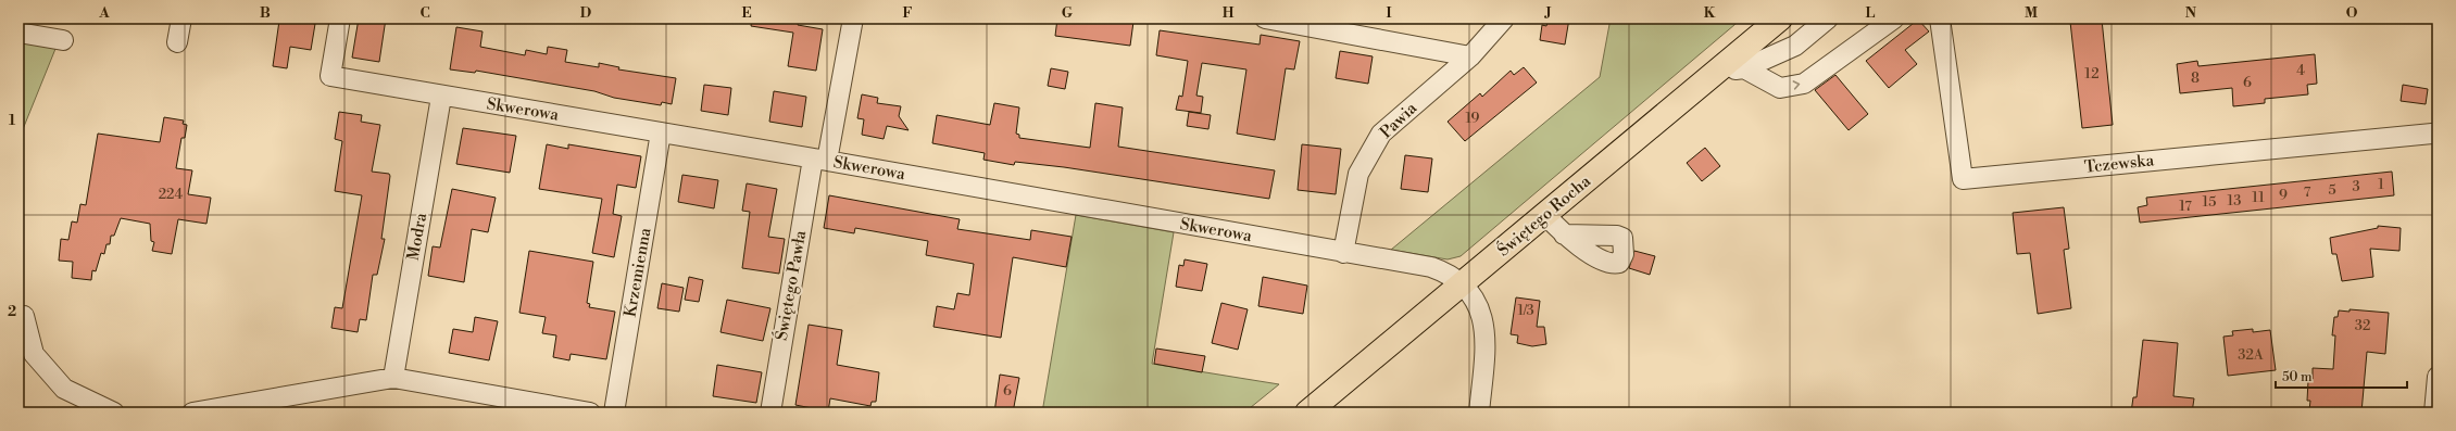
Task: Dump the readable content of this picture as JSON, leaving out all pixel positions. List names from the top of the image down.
{
  "streets": {
    "main road": ["Świętego Rocha"],
    "street": [
      "Skwerowa",
      "Pawia",
      "Tczewska",
      "Modra",
      "Krzemienna",
      "Świętego Pawła"
    ]
  },
  "crossings": [
    ["Skwerowa", "Pawia"],
    ["Skwerowa", "Świętego Rocha"],
    ["Skwerowa", "Modra"],
    ["Skwerowa", "Krzemienna"],
    ["Skwerowa", "Świętego Pawła"]
  ],
  "house_numbers": [
    "4",
    "12",
    "8",
    "6",
    "19",
    "1",
    "3",
    "5",
    "7",
    "224",
    "9",
    "11",
    "13",
    "15",
    "17",
    "1/3",
    "32",
    "32A",
    "6"
  ],
  "scale_bar": "50 m",
  "grid": {
    "columns": [
      "A",
      "B",
      "C",
      "D",
      "E",
      "F",
      "G",
      "H",
      "I",
      "J",
      "K",
      "L",
      "M",
      "N",
      "O"
    ],
    "rows": ["1", "2"]
  }
}
